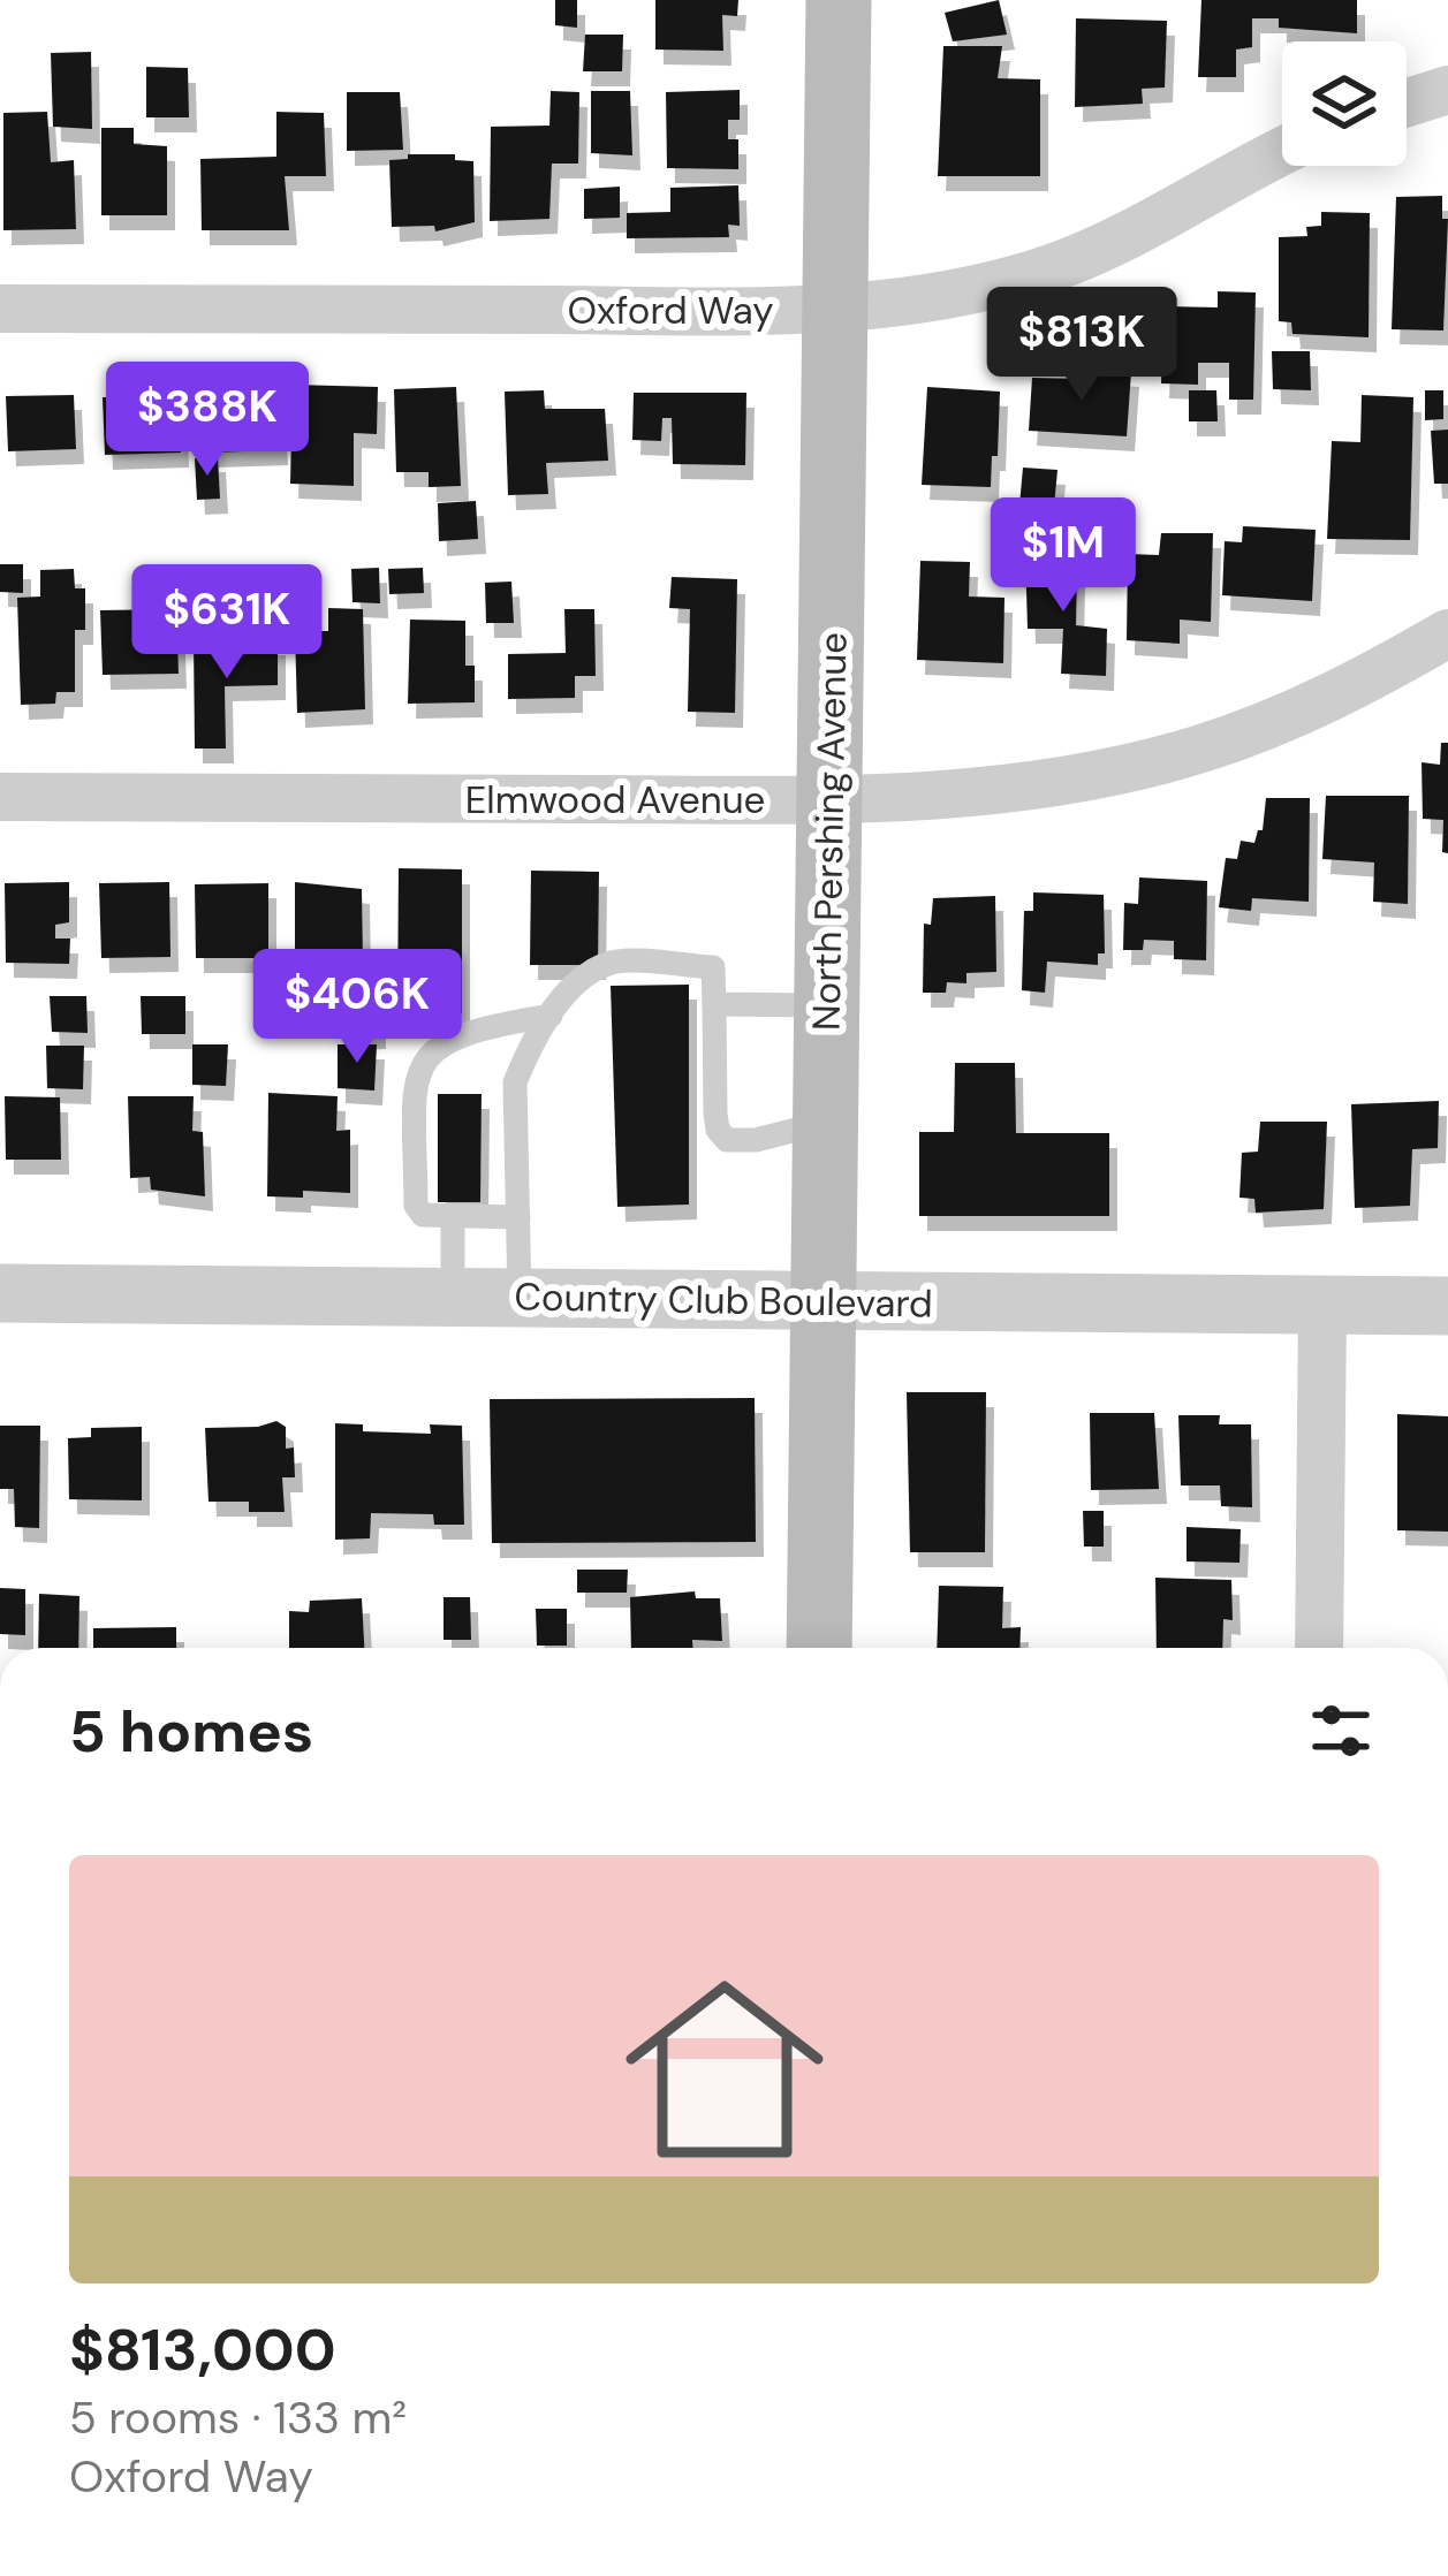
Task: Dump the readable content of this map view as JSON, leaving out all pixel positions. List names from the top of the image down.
{
  "streets": {
    "main road": ["North Pershing Avenue"],
    "street": ["Oxford Way", "Elmwood Avenue", "Country Club Boulevard"]
  },
  "crossings": [
    ["Oxford Way", "North Pershing Avenue"],
    ["Elmwood Avenue", "North Pershing Avenue"],
    ["North Pershing Avenue", "Country Club Boulevard"]
  ],
  "page": {
    "price": [
      "$813K",
      "$388K",
      "$1M",
      "$631K",
      "$406K"
    ],
    "heading": "5 homes",
    "list": [
      {
        "name": "$813,000",
        "note": "5 rooms · 133 m² · Oxford Way"
      }
    ]
  }
}
